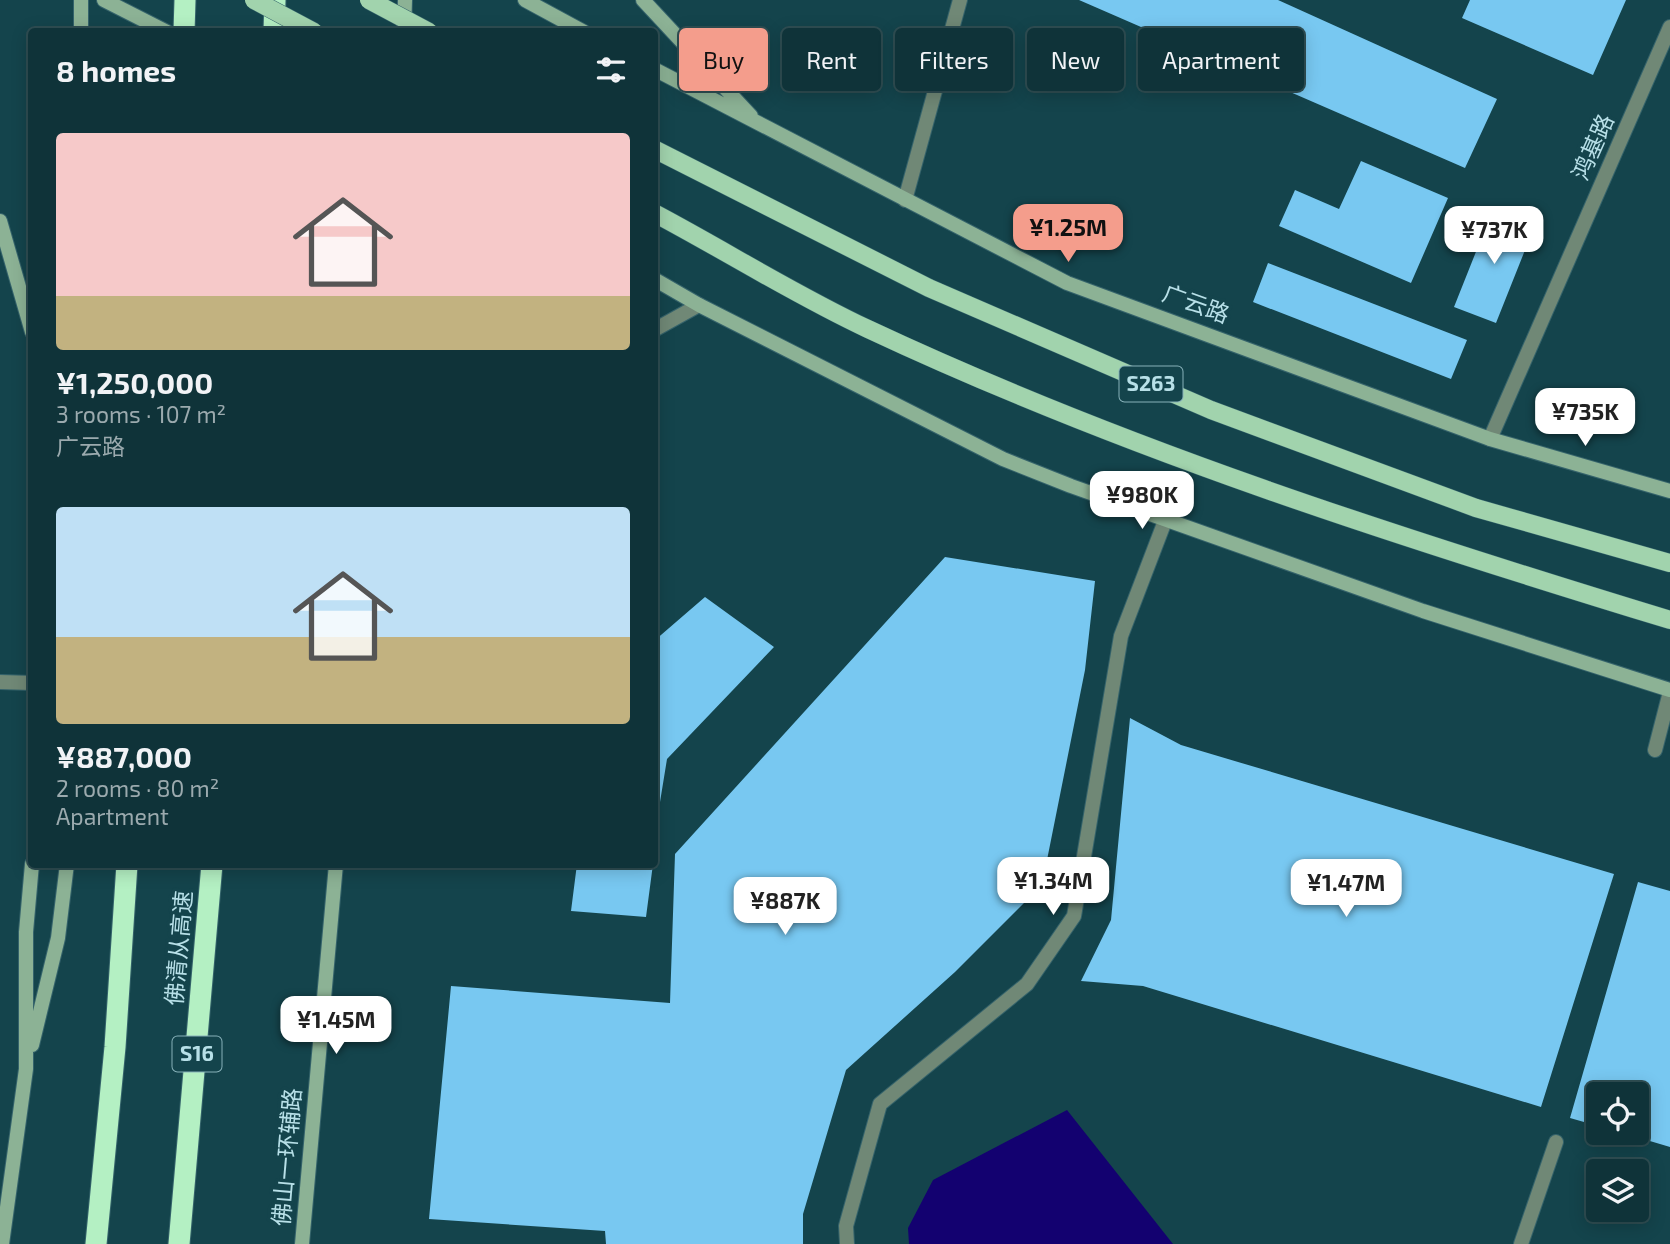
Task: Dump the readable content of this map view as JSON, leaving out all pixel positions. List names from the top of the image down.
{
  "streets": {
    "highway": ["佛清从高速", "S16"],
    "main road": ["广云路", "S263", "佛山一环辅路"],
    "street": ["鸿基路"]
  },
  "crossings": [
    ["鸿基路", "广云路"]
  ],
  "page": {
    "chip": [
      "Buy",
      "Rent",
      "Filters",
      "New",
      "Apartment"
    ],
    "heading": "8 homes",
    "list": [
      {
        "name": "¥1,250,000",
        "note": "3 rooms · 107 m² · 广云路"
      },
      {
        "name": "¥887,000",
        "note": "2 rooms · 80 m² · Apartment"
      }
    ],
    "price": [
      "¥1.25M",
      "¥737K",
      "¥735K",
      "¥980K",
      "¥1.34M",
      "¥1.47M",
      "¥887K",
      "¥1.45M"
    ]
  }
}
